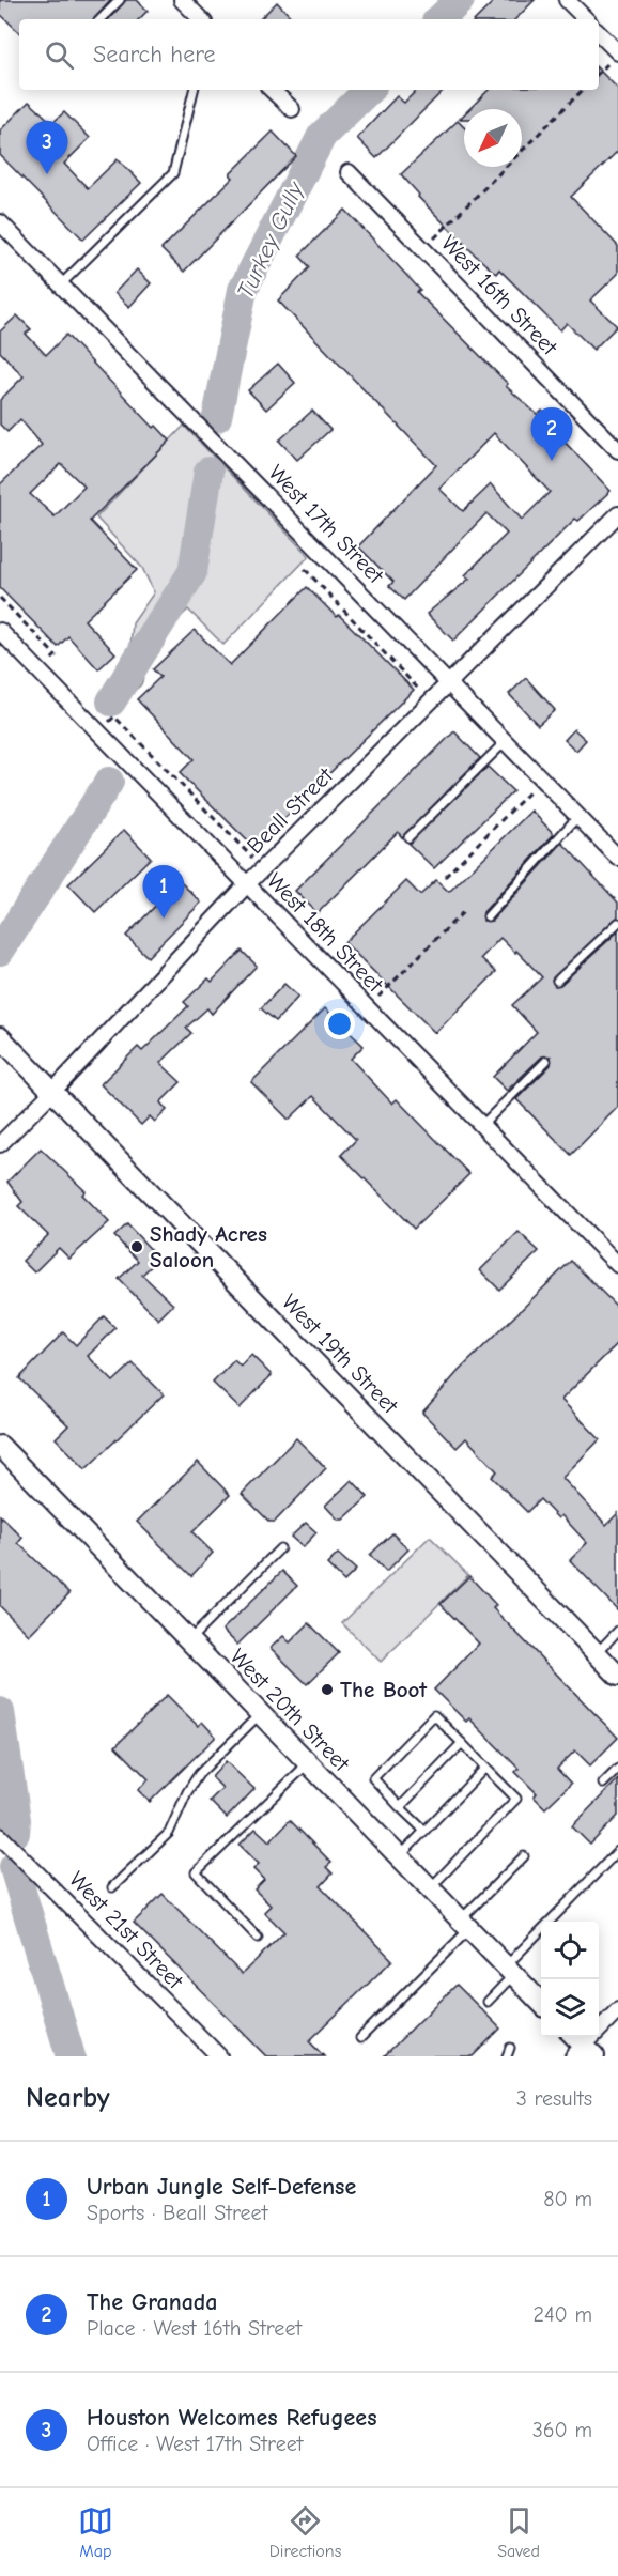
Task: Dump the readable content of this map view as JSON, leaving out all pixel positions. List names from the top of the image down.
{
  "streets": {
    "street": [
      "West 16th Street",
      "West 17th Street",
      "Beall Street",
      "West 18th Street",
      "West 19th Street",
      "West 20th Street",
      "West 21st Street"
    ]
  },
  "crossings": [
    ["West 17th Street", "Beall Street"],
    ["Beall Street", "West 18th Street"],
    ["Beall Street", "West 19th Street"]
  ],
  "water": ["Turkey Gully"],
  "places": ["Shady Acres Saloon", "The Boot"],
  "north": "bottom left",
  "page": {
    "search": "Search here",
    "pins": ["3", "2", "1"],
    "heading": ["Nearby", "3 results"],
    "list": [
      {
        "mark": "1",
        "name": "Urban Jungle Self-Defense",
        "note": "Sports · Beall Street",
        "value": "80 m"
      },
      {
        "mark": "2",
        "name": "The Granada",
        "note": "Place · West 16th Street",
        "value": "240 m"
      },
      {
        "mark": "3",
        "name": "Houston Welcomes Refugees",
        "note": "Office · West 17th Street",
        "value": "360 m"
      }
    ],
    "nav": ["Map", "Directions", "Saved"]
  }
}
